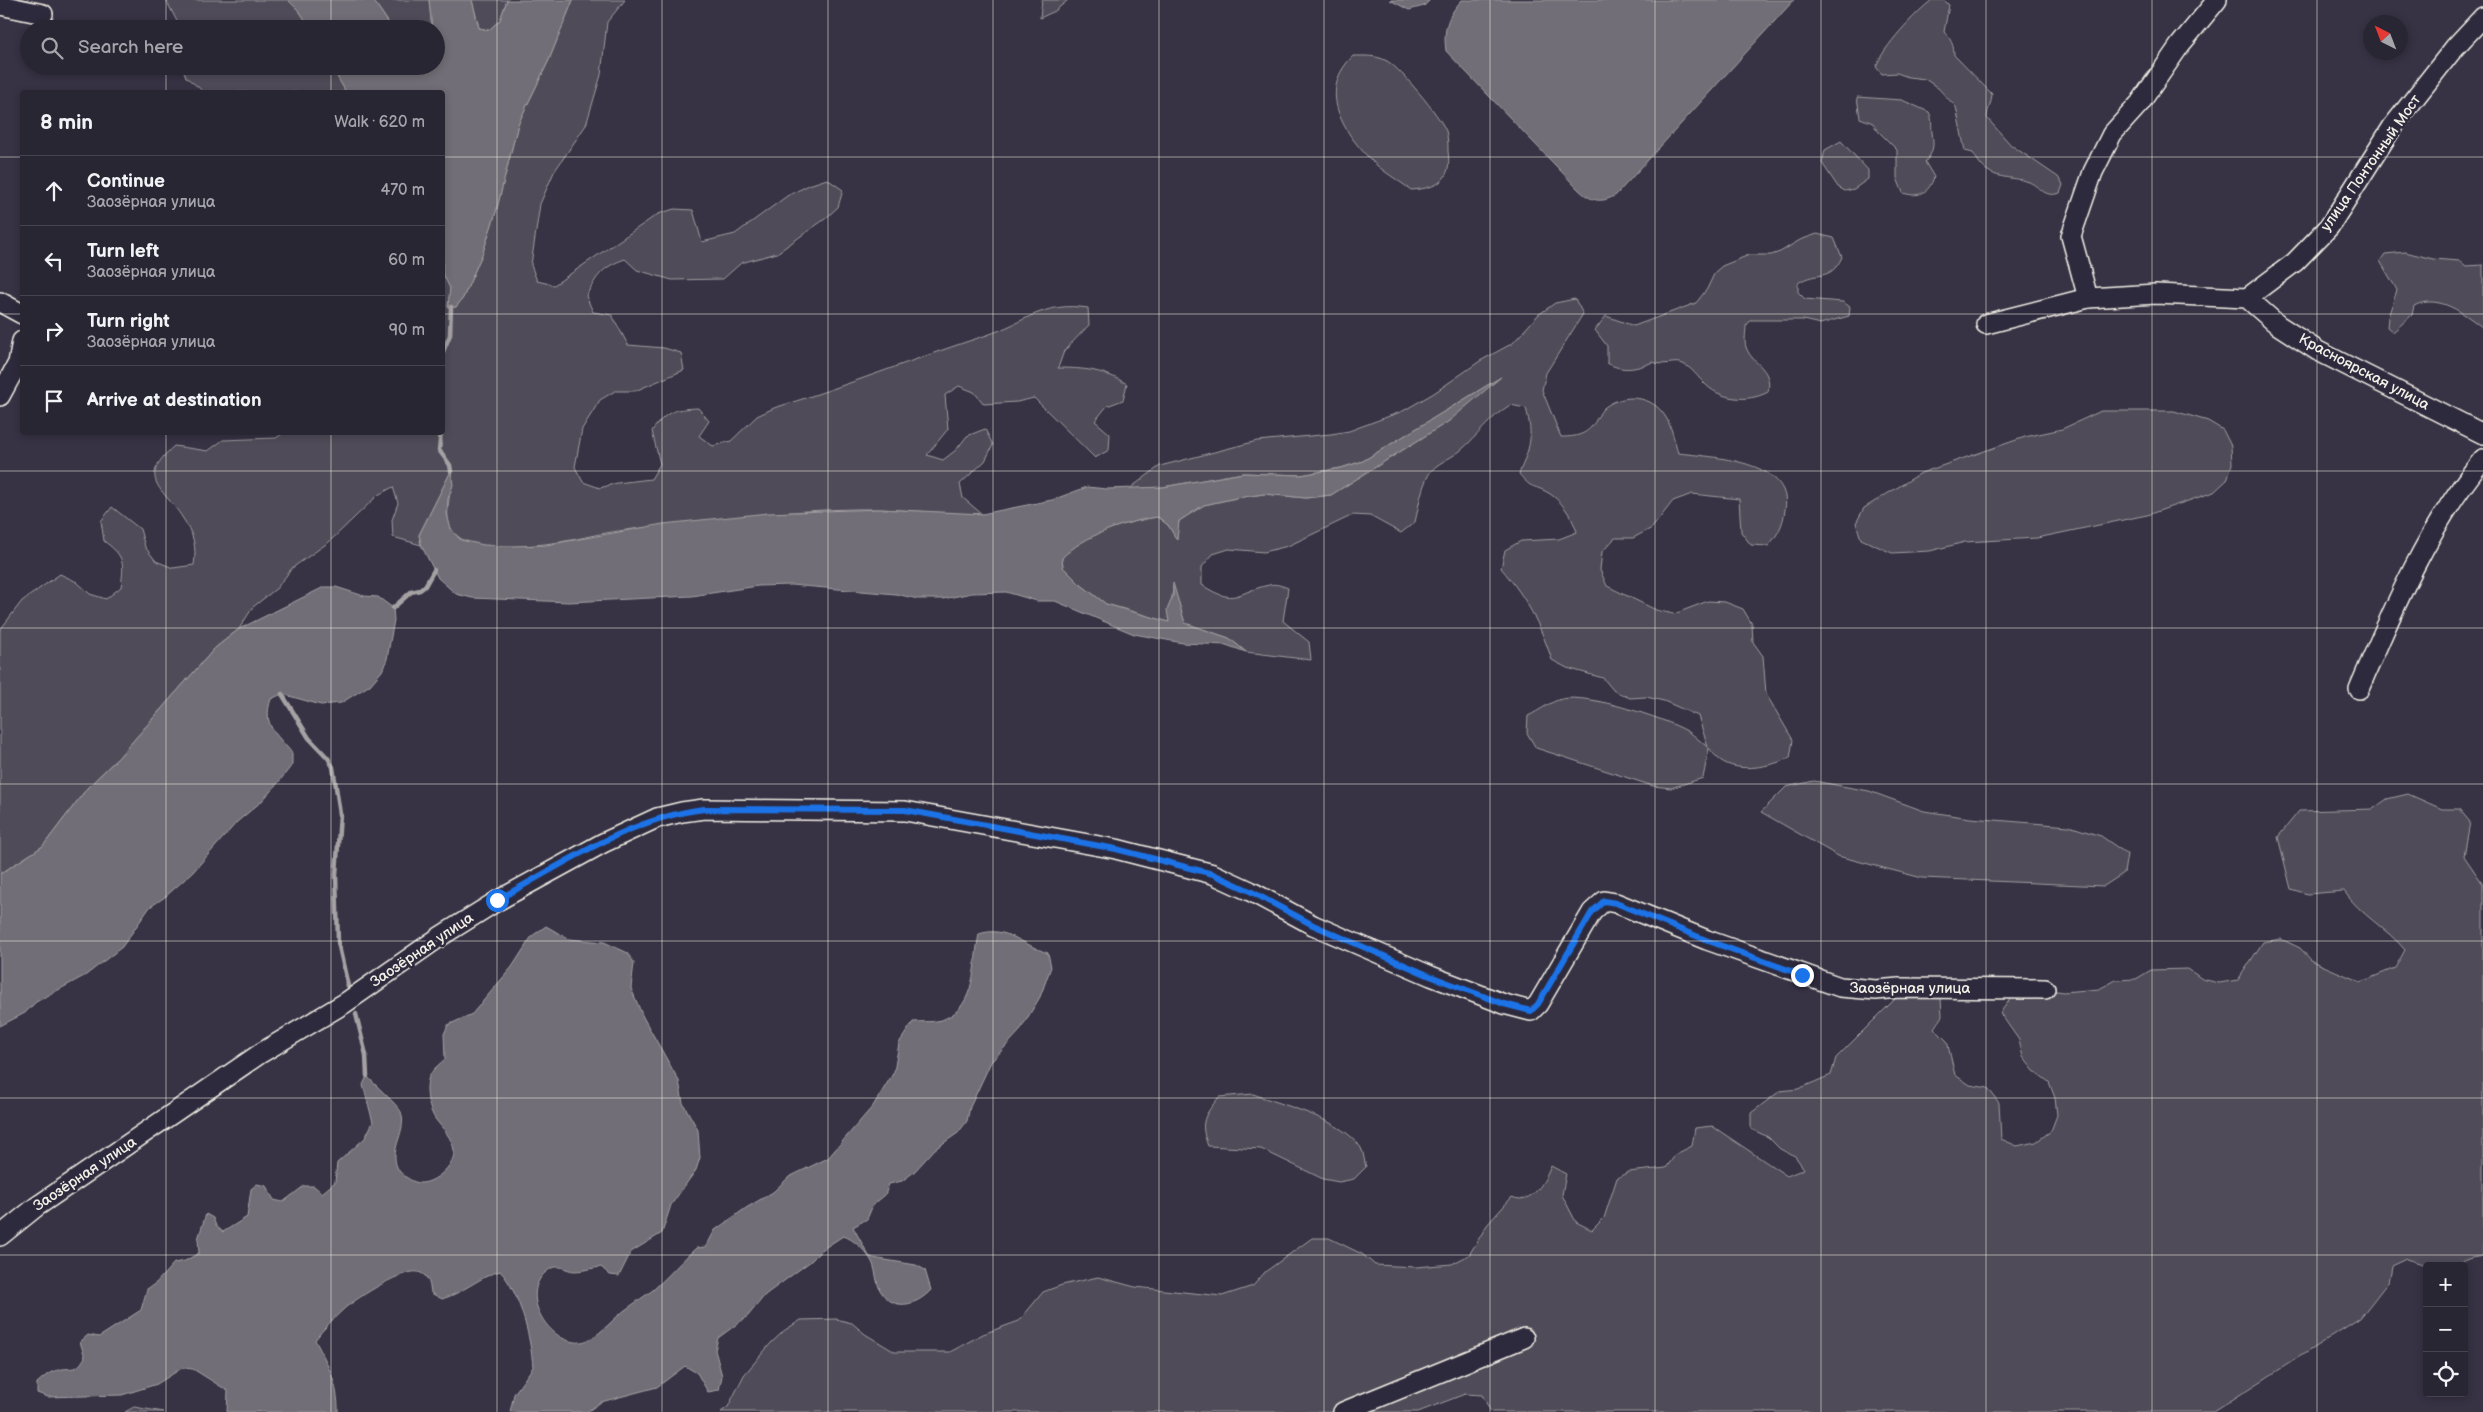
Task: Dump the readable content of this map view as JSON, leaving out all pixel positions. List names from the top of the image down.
{
  "streets": {
    "street": ["улица Понтонный Мост", "Красноярская улица", "Заозёрная улица"]
  },
  "crossings": [
    ["улица Понтонный Мост", "Красноярская улица"]
  ],
  "north": "top left",
  "page": {
    "search": "Search here",
    "heading": ["8 min", "Walk · 620 m"],
    "list": [
      ["Continue", "Заозёрная улица", "470 m"],
      ["Turn left", "Заозёрная улица", "60 m"],
      ["Turn right", "Заозёрная улица", "90 m"],
      "Arrive at destination"
    ],
    "map_buttons": ["+", "−"]
  }
}
